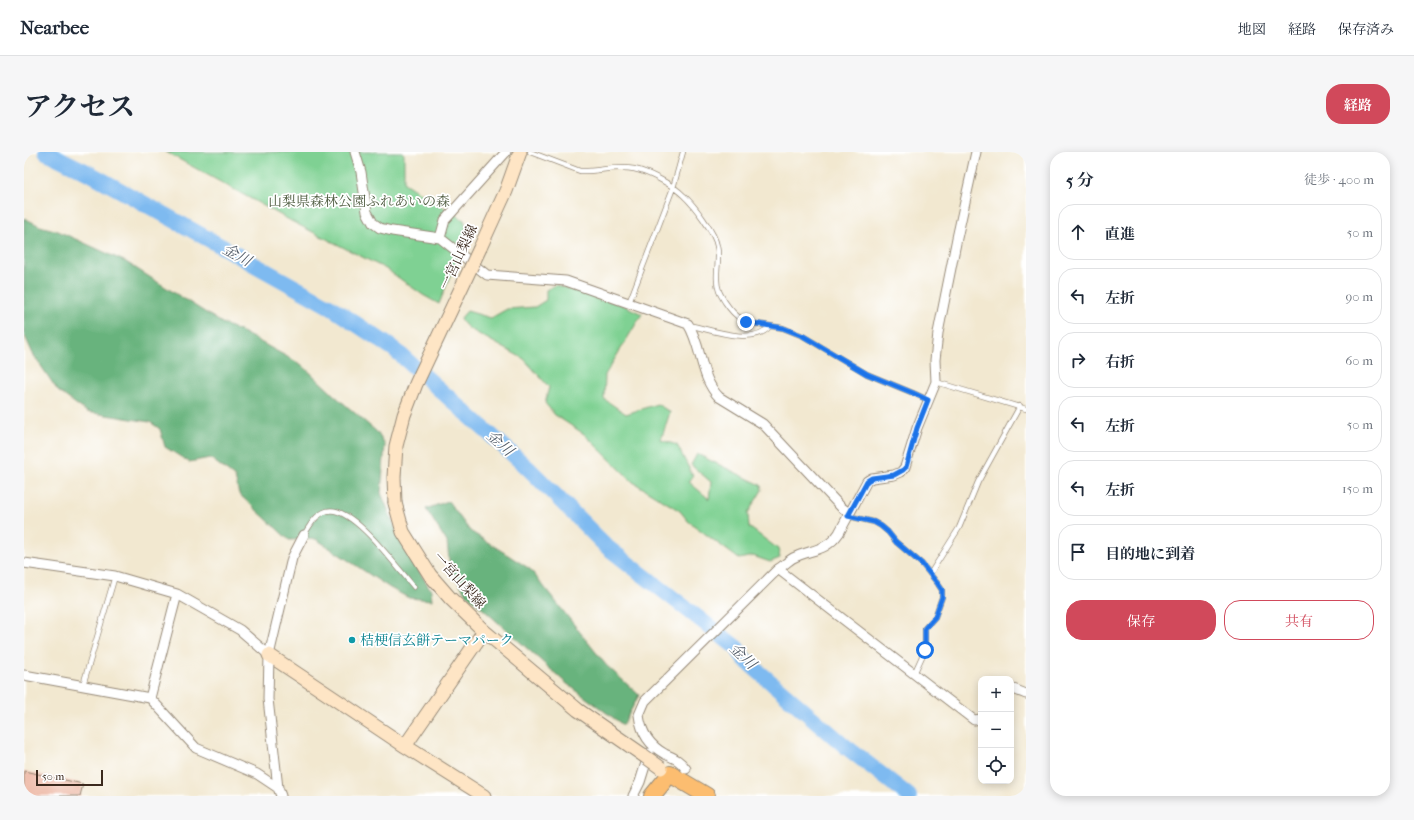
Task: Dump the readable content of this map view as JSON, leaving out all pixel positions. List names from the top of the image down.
{
  "streets": {
    "main road": ["一宮山梨線"]
  },
  "water": ["金川"],
  "parks": ["山梨県森林公園ふれあいの森"],
  "places": ["桔梗信玄餅テーマパーク"],
  "scale_bar": "50 m",
  "page": {
    "header": "Nearbee",
    "nav": ["地図", "経路", "保存済み"],
    "title": "アクセス",
    "buttons": [
      "経路",
      ["保存", "共有"]
    ],
    "heading": ["5 分", "徒歩 · 400 m"],
    "list": [
      ["直進", "50 m"],
      ["左折", "90 m"],
      ["右折", "60 m"],
      ["左折", "50 m"],
      ["左折", "150 m"],
      "目的地に到着"
    ],
    "map_buttons": ["+", "−"],
    "scale": "50 m"
  }
}
